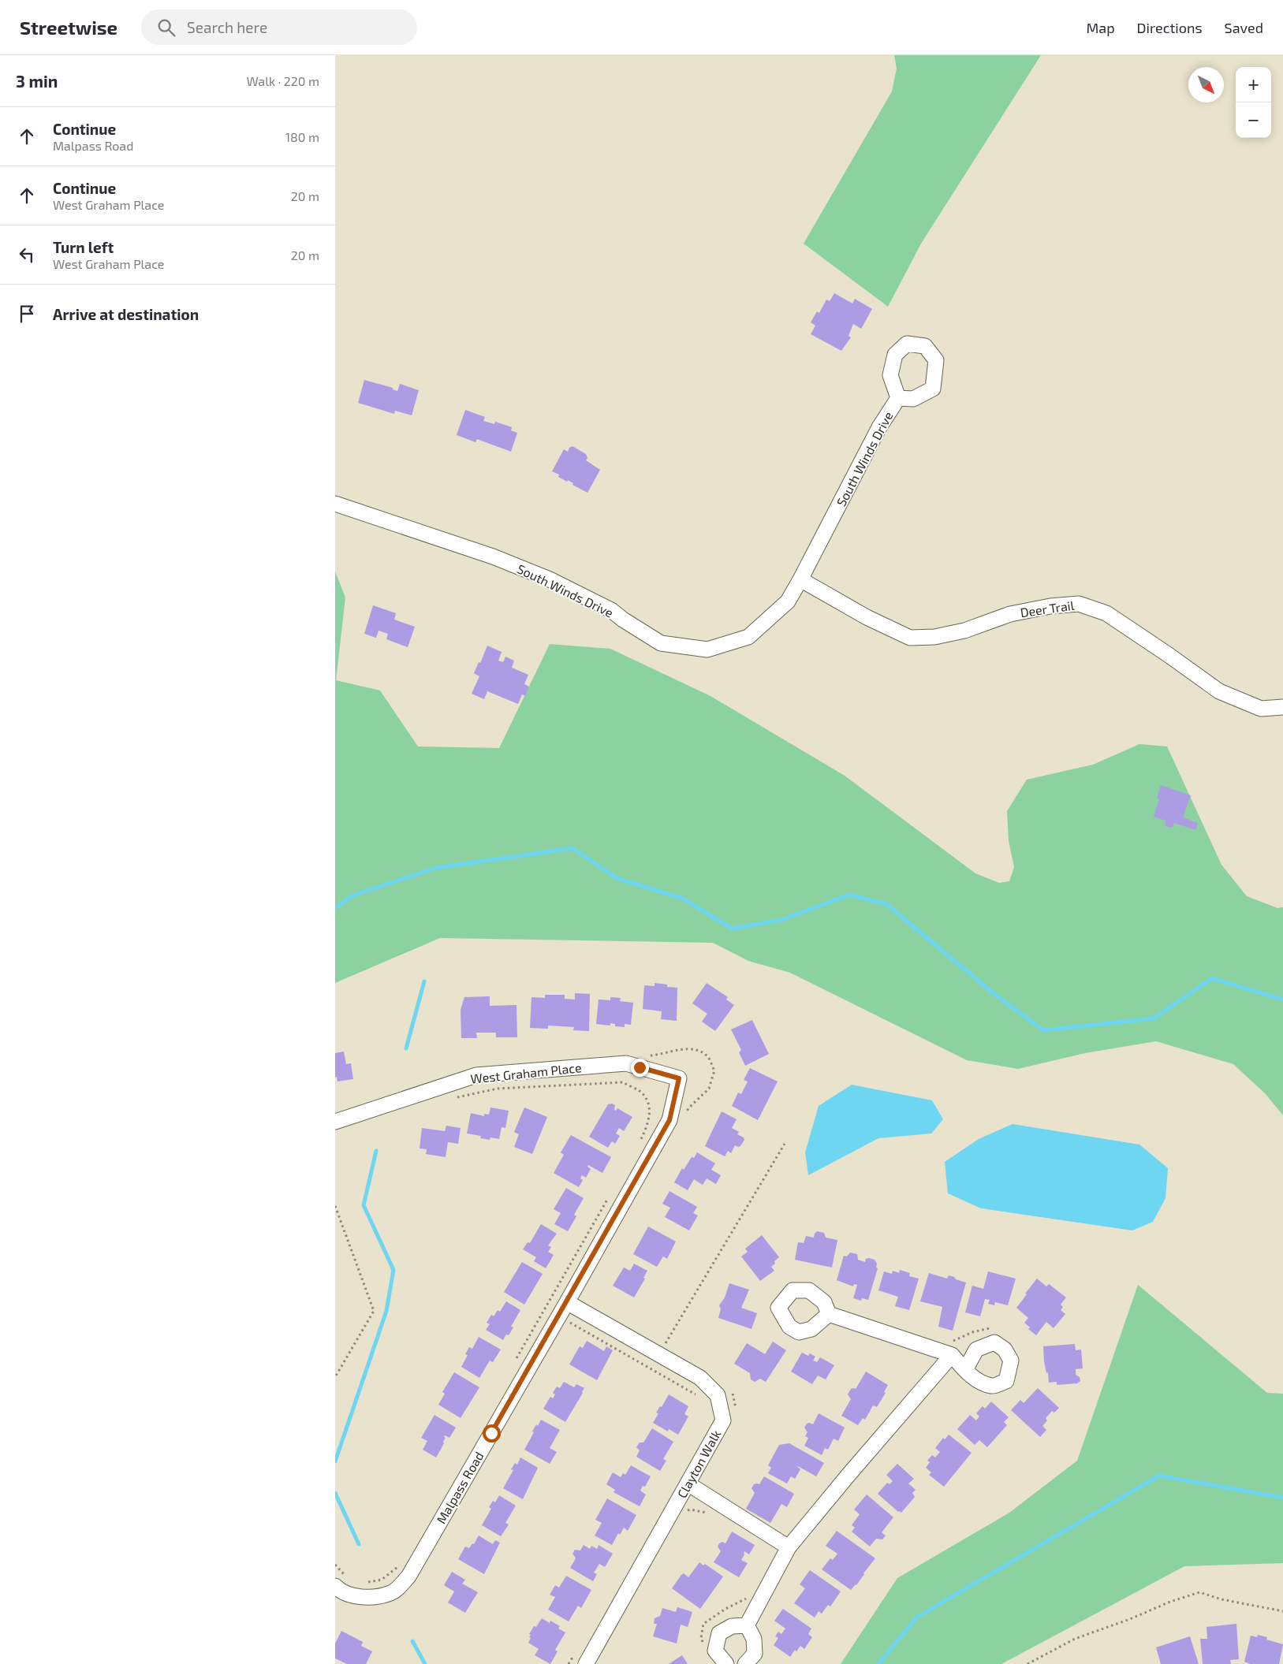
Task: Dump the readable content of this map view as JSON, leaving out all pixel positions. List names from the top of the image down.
{
  "streets": {
    "street": [
      "South Winds Drive",
      "Deer Trail",
      "West Graham Place",
      "Clayton Walk",
      "Malpass Road"
    ]
  },
  "crossings": [
    ["South Winds Drive", "Deer Trail"],
    ["West Graham Place", "Malpass Road"],
    ["Clayton Walk", "Malpass Road"]
  ],
  "north": "bottom right",
  "page": {
    "header": "Streetwise",
    "search": "Search here",
    "nav": ["Map", "Directions", "Saved"],
    "heading": ["3 min", "Walk · 220 m"],
    "map_buttons": ["+", "−"],
    "list": [
      ["Continue", "Malpass Road", "180 m"],
      ["Continue", "West Graham Place", "20 m"],
      ["Turn left", "West Graham Place", "20 m"],
      "Arrive at destination"
    ]
  }
}
